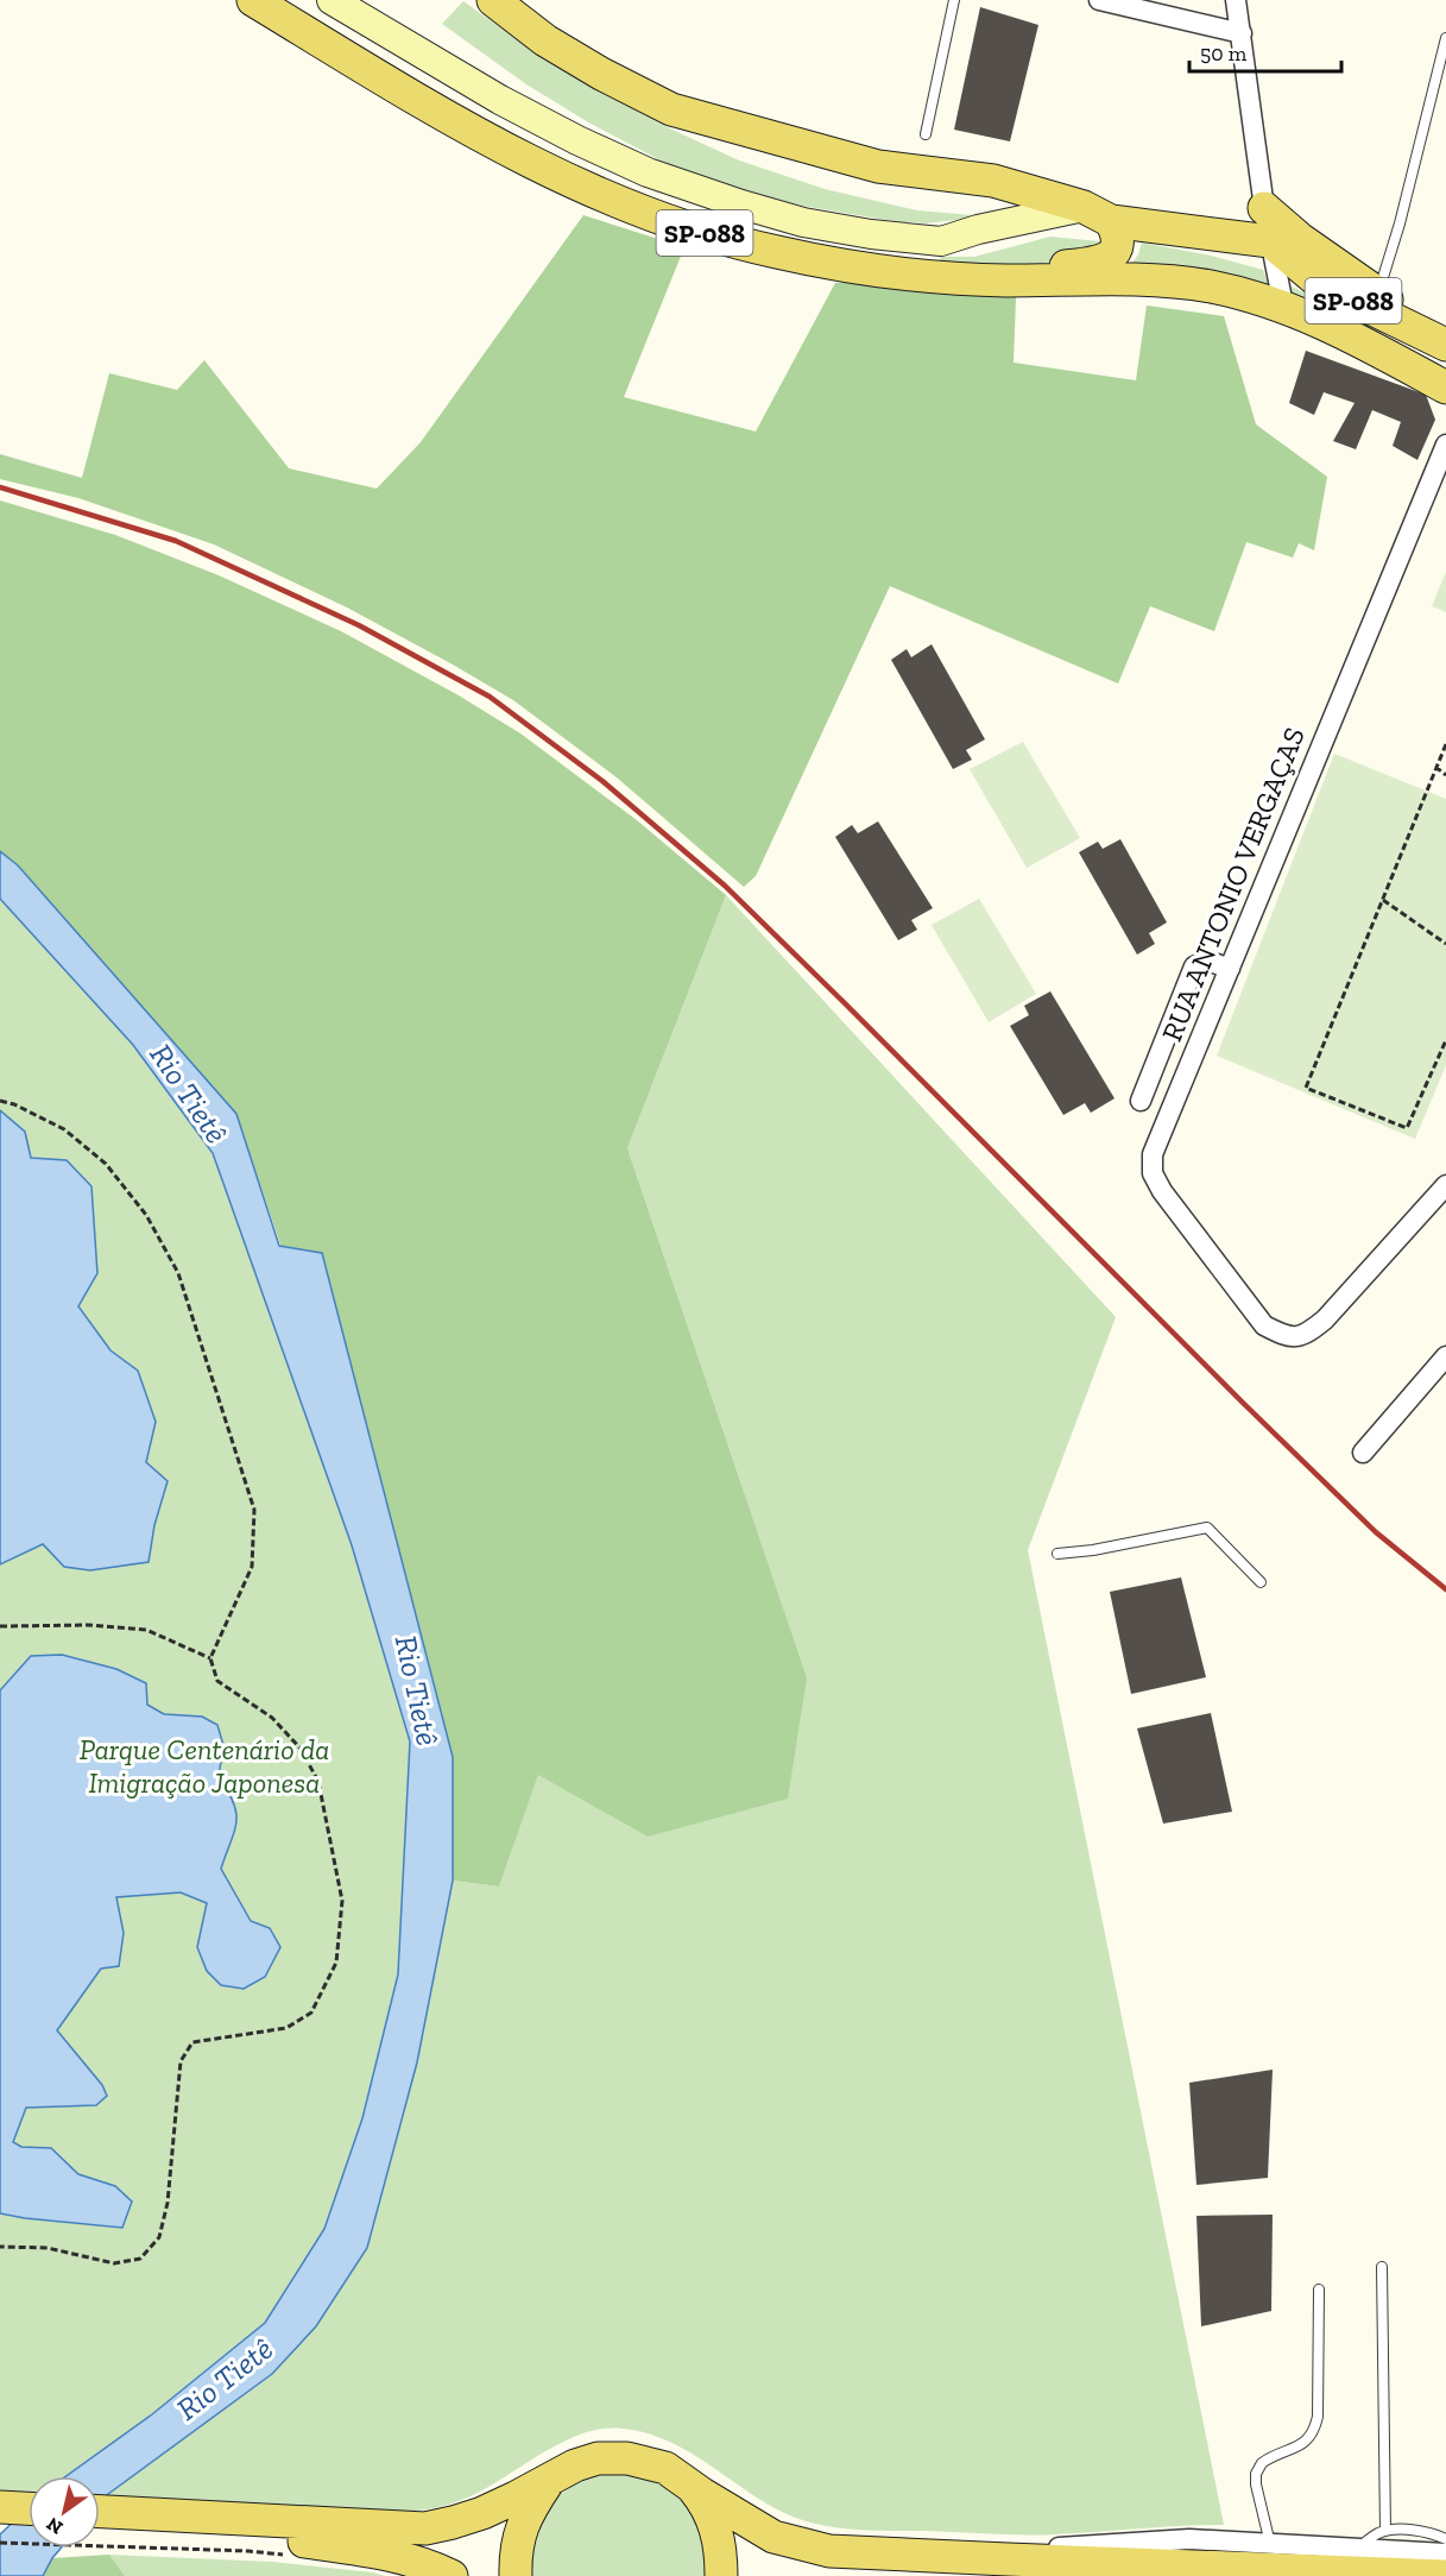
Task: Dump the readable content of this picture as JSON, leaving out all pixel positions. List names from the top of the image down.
{
  "streets": {
    "main road": ["SP-088"],
    "street": ["RUA ANTONIO VERGAÇAS"]
  },
  "water": ["Rio Tietê"],
  "parks": ["Parque Centenário da Imigração Japonesa"],
  "scale_bar": "50 m",
  "north": "bottom left"
}
